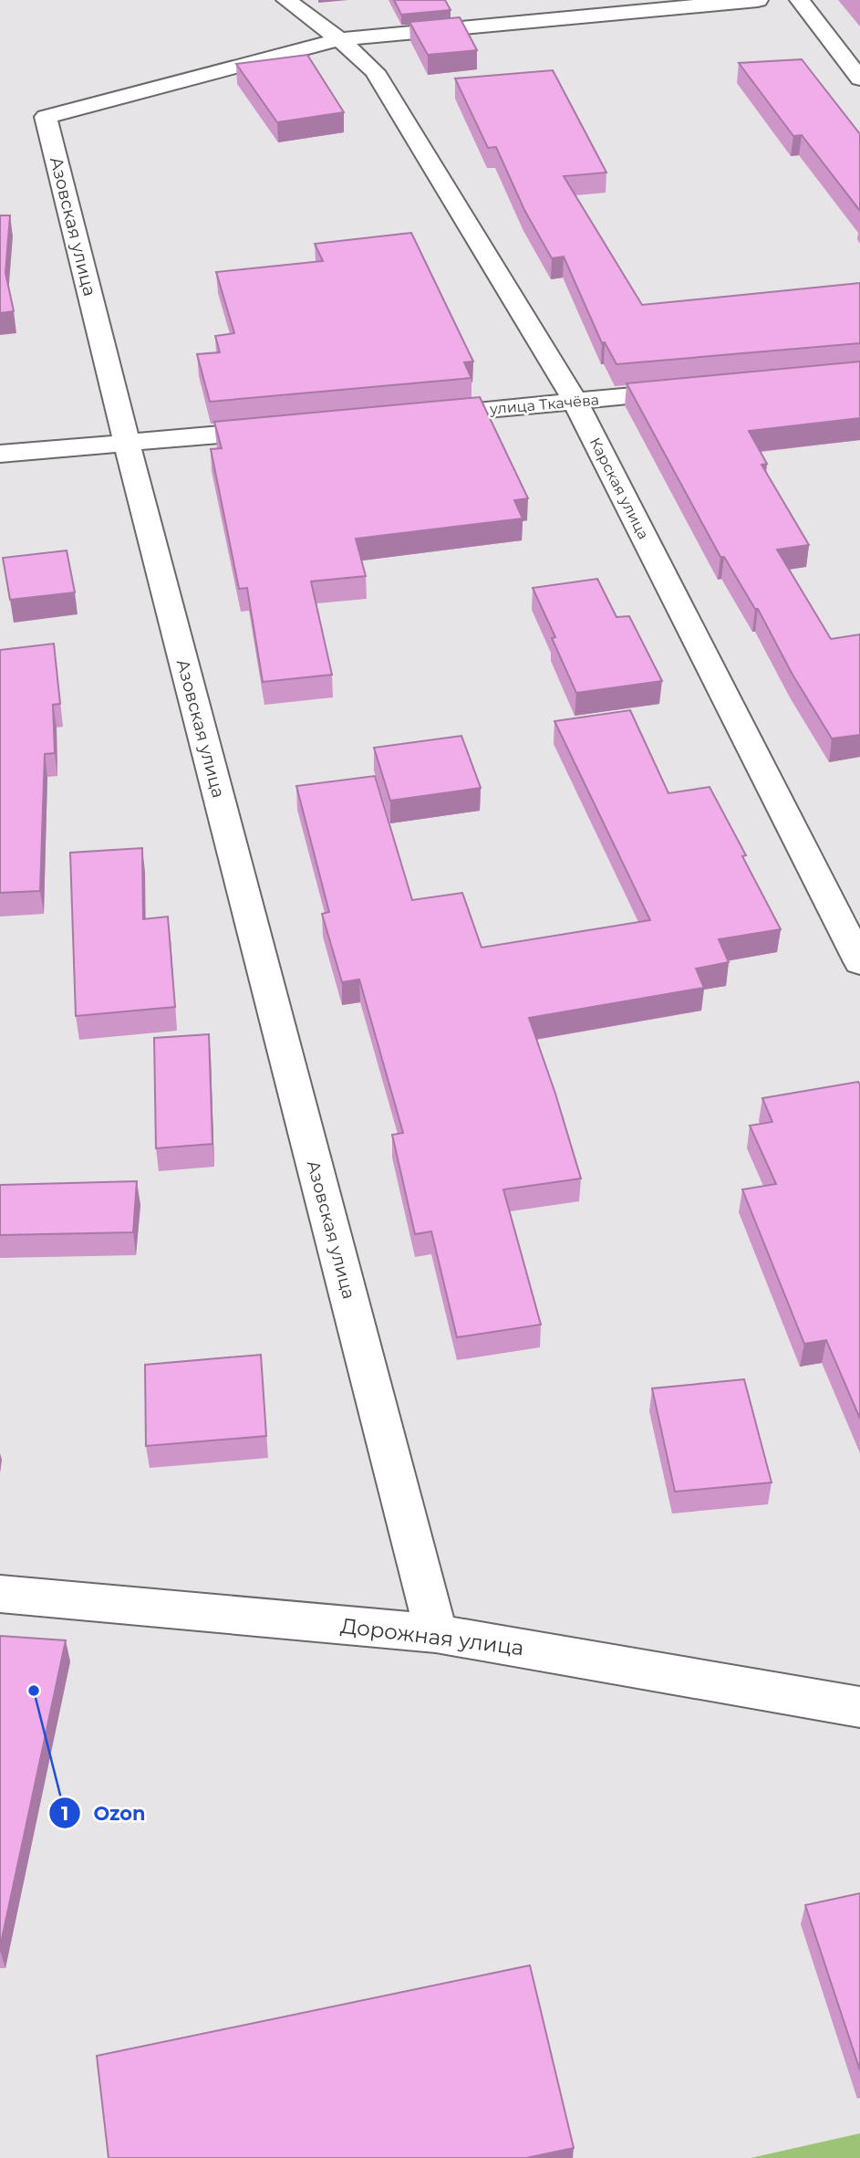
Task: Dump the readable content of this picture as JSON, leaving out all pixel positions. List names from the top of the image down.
{
  "streets": {
    "street": [
      "Азовская улица",
      "улица Ткачёва",
      "Карская улица",
      "Дорожная улица"
    ]
  },
  "crossings": [
    ["Азовская улица", "Карская улица"],
    ["Азовская улица", "Дорожная улица"],
    ["улица Ткачёва", "Карская улица"]
  ],
  "places": ["Ozon"]
}
